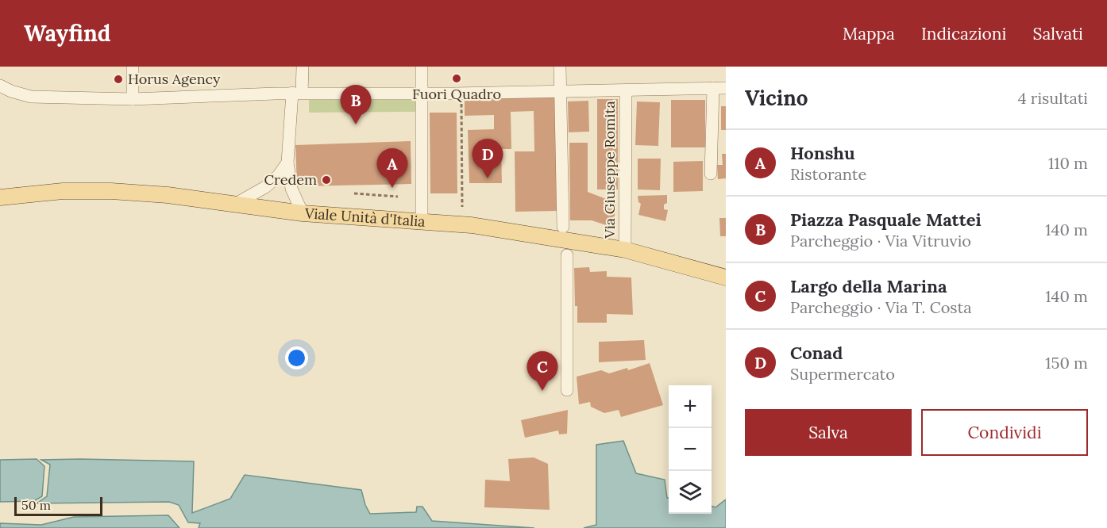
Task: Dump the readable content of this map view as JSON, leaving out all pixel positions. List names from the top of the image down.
{
  "streets": {
    "main road": ["Viale Unità d'Italia"],
    "street": ["Via Giuseppe Romita"]
  },
  "crossings": [
    ["Via Giuseppe Romita", "Viale Unità d'Italia"]
  ],
  "places": ["Fuori Quadro", "Horus Agency", "Credem"],
  "scale_bar": "50 m",
  "page": {
    "header": "Wayfind",
    "nav": ["Mappa", "Indicazioni", "Salvati"],
    "heading": ["Vicino", "4 risultati"],
    "pins": [
      "B",
      "D",
      "A",
      "C"
    ],
    "list": [
      {
        "mark": "A",
        "name": "Honshu",
        "note": "Ristorante",
        "value": "110 m"
      },
      {
        "mark": "B",
        "name": "Piazza Pasquale Mattei",
        "note": "Parcheggio · Via Vitruvio",
        "value": "140 m"
      },
      {
        "mark": "C",
        "name": "Largo della Marina",
        "note": "Parcheggio · Via T. Costa",
        "value": "140 m"
      },
      {
        "mark": "D",
        "name": "Conad",
        "note": "Supermercato",
        "value": "150 m"
      }
    ],
    "map_buttons": ["+", "−"],
    "buttons": ["Salva", "Condividi"],
    "scale": "50 m"
  }
}
